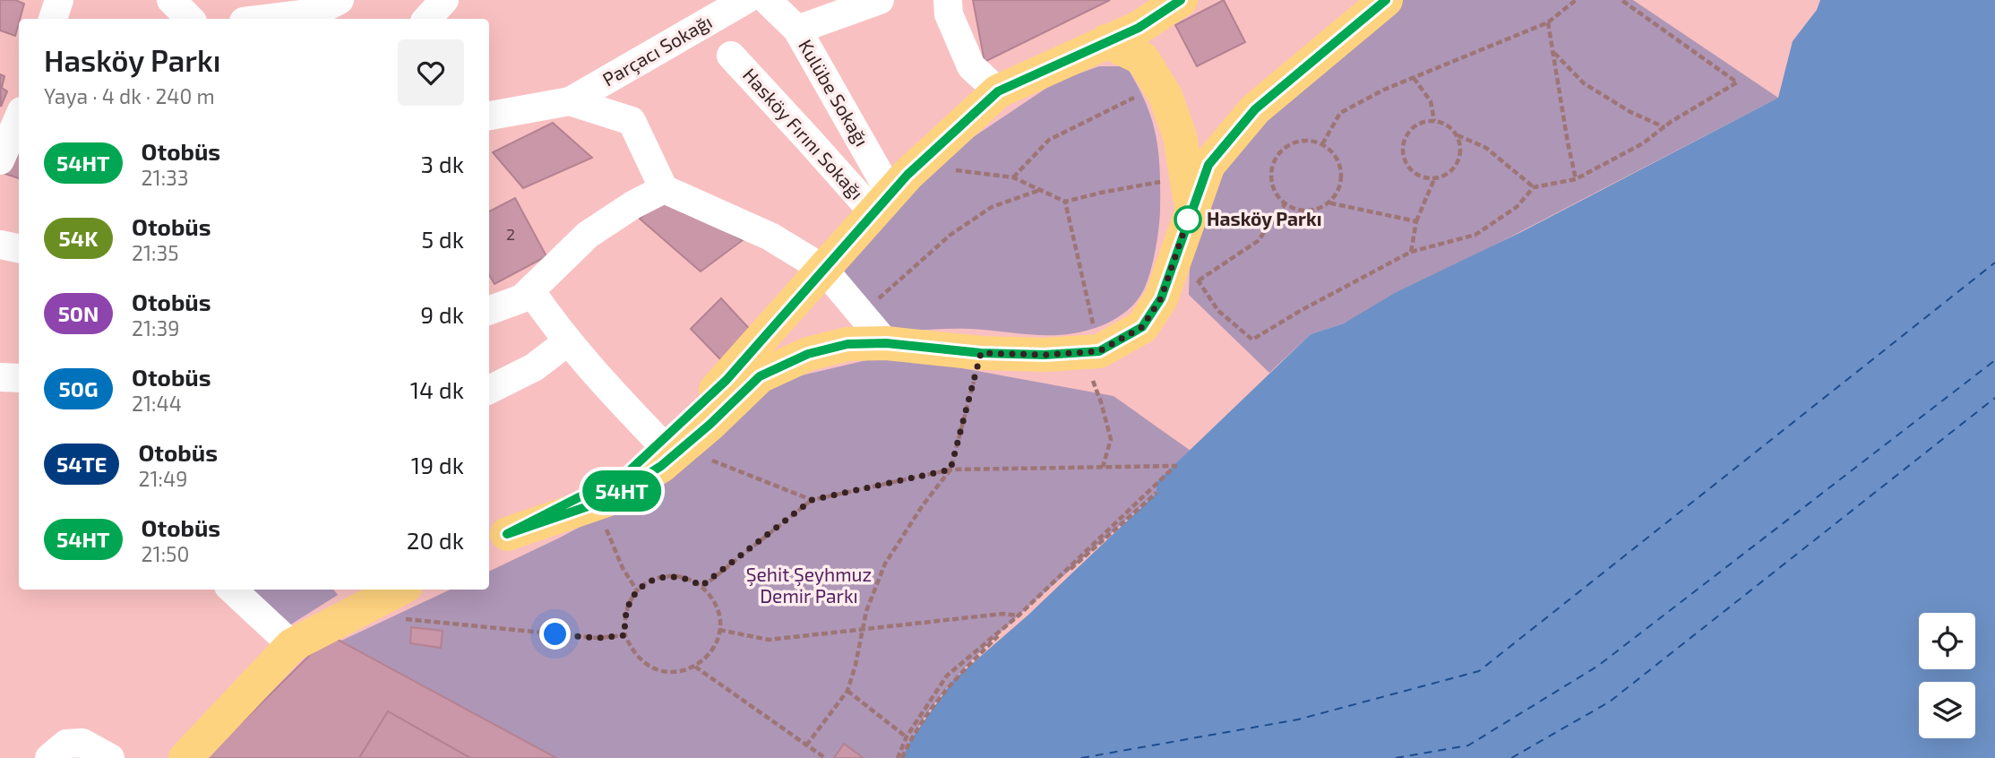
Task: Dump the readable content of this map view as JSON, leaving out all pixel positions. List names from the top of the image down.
{
  "streets": {
    "street": ["Parçacı Sokağı", "Kulübe Sokağı", "Hasköy Fırını Sokağı"]
  },
  "crossings": [
    ["Kulübe Sokağı", "Hasköy Fırını Sokağı"]
  ],
  "parks": ["Şehit Şeyhmuz Demir Parkı"],
  "places": ["Hasköy Parkı"],
  "lines": ["bus line 54HT"],
  "house_numbers": ["2"],
  "page": {
    "on_map": "54HT",
    "heading": ["Hasköy Parkı", "Yaya · 4 dk · 240 m"],
    "list": [
      {
        "mark": "54HT",
        "name": "Otobüs",
        "note": "21:33",
        "value": "3 dk"
      },
      {
        "mark": "54K",
        "name": "Otobüs",
        "note": "21:35",
        "value": "5 dk"
      },
      {
        "mark": "50N",
        "name": "Otobüs",
        "note": "21:39",
        "value": "9 dk"
      },
      {
        "mark": "50G",
        "name": "Otobüs",
        "note": "21:44",
        "value": "14 dk"
      },
      {
        "mark": "54TE",
        "name": "Otobüs",
        "note": "21:49",
        "value": "19 dk"
      },
      {
        "mark": "54HT",
        "name": "Otobüs",
        "note": "21:50",
        "value": "20 dk"
      }
    ]
  }
}
